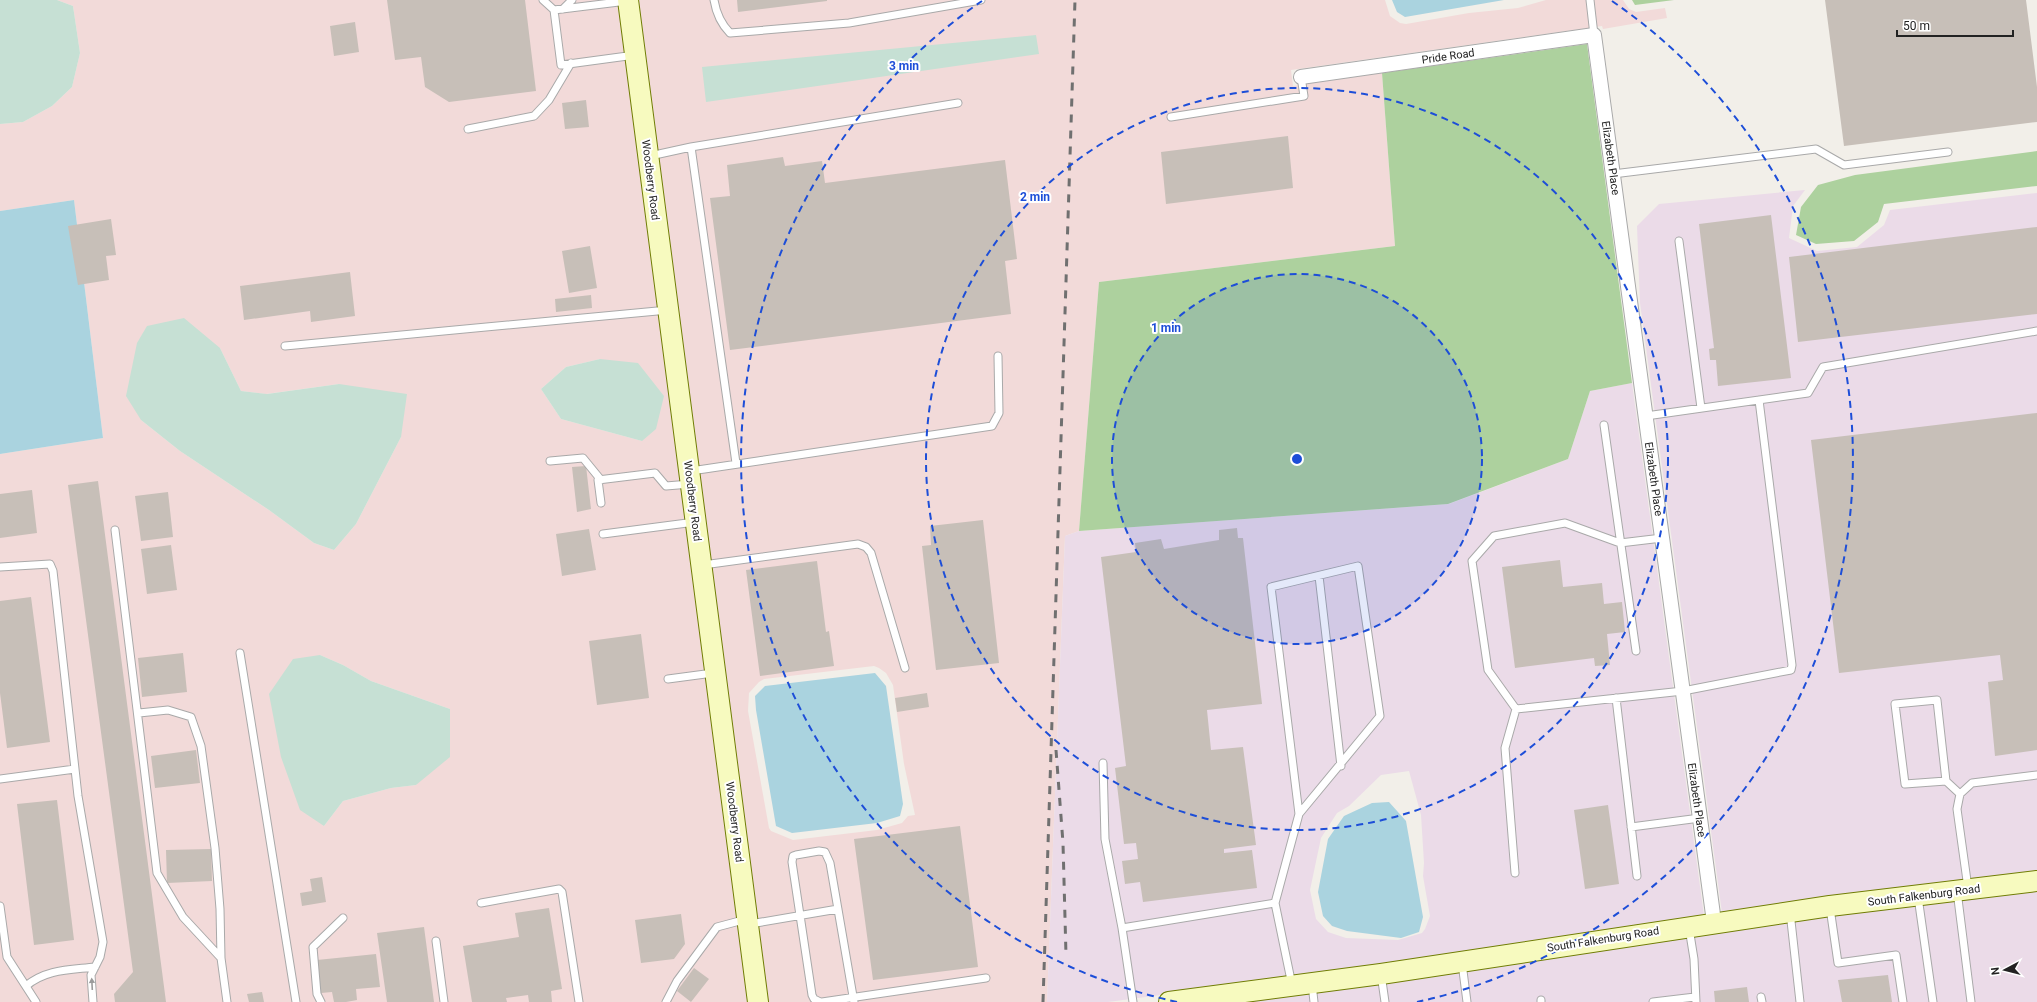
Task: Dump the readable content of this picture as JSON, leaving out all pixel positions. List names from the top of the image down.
{
  "streets": {
    "street": [
      "Pride Road",
      "Elizabeth Place",
      "Woodberry Road",
      "South Falkenburg Road"
    ]
  },
  "crossings": [
    ["Pride Road", "Elizabeth Place"],
    ["Elizabeth Place", "South Falkenburg Road"]
  ],
  "scale_bar": "50 m",
  "north": "left",
  "rings": ["3 min", "2 min", "1 min"]
}
